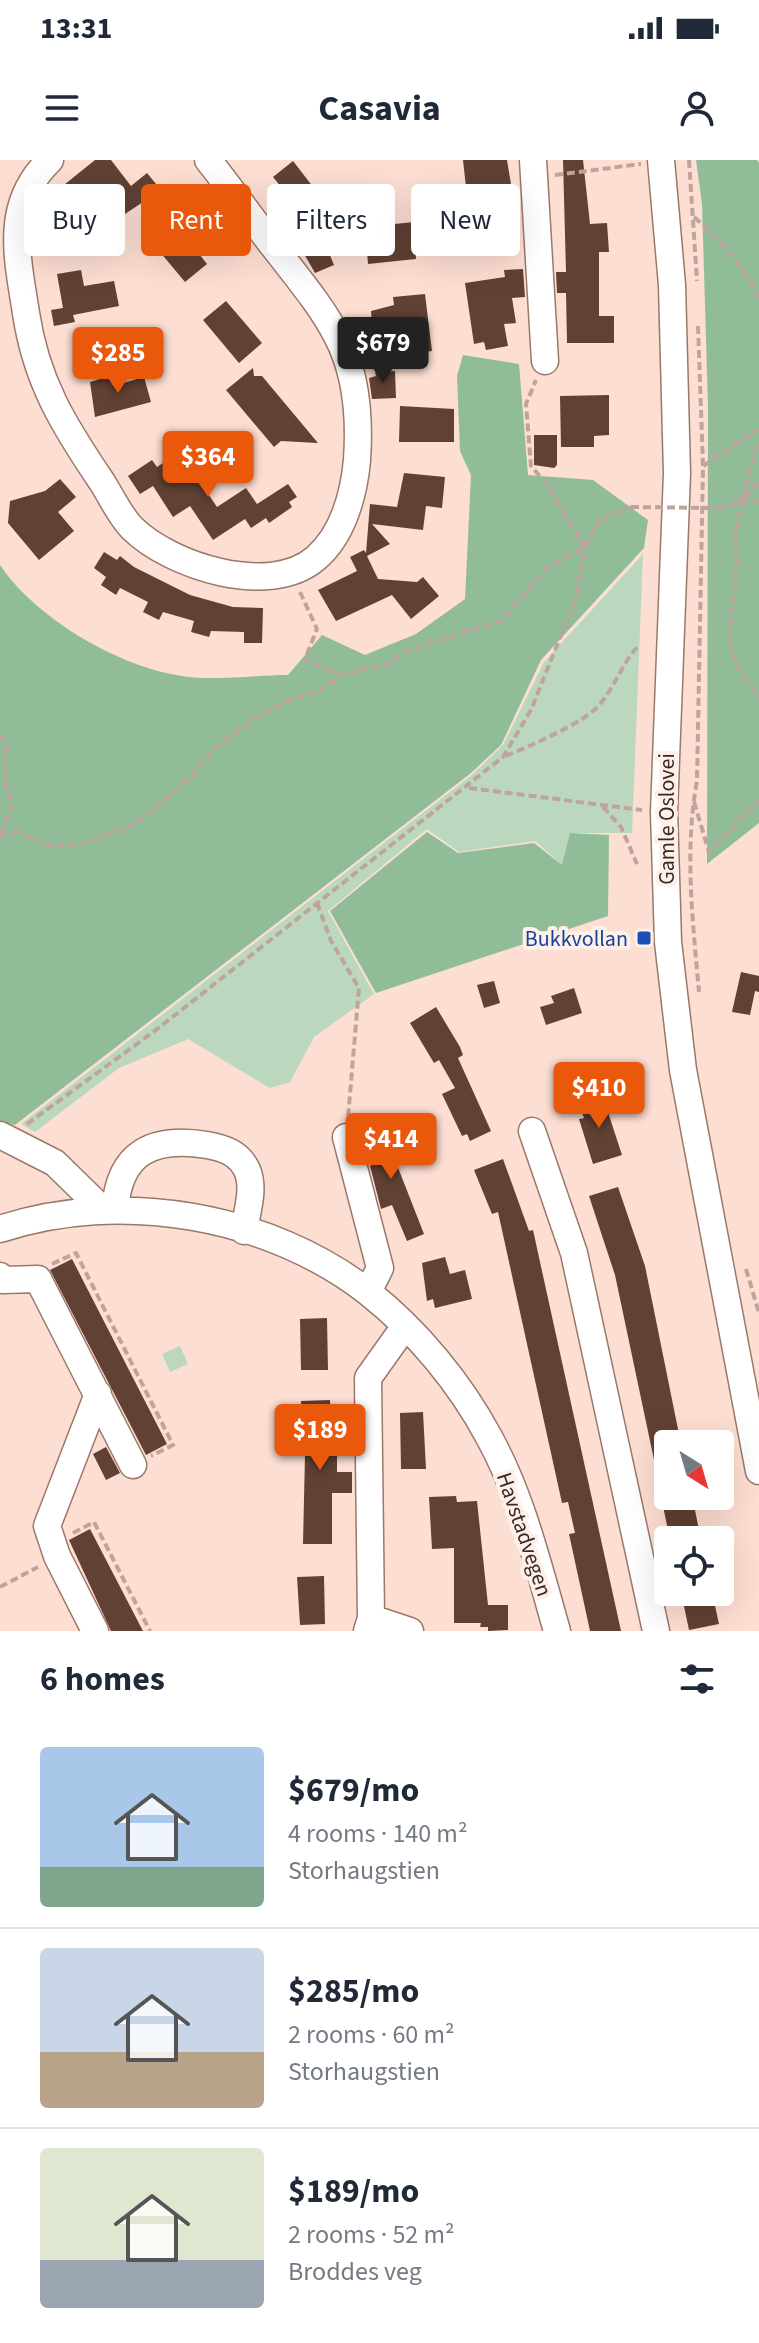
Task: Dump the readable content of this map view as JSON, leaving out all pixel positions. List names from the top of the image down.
{
  "streets": {
    "street": ["Gamle Oslovei", "Havstadvegen"]
  },
  "places": {
    "transit": ["Bukkvollan"]
  },
  "north": "bottom right",
  "page": {
    "status": "13:31",
    "header": "Casavia",
    "chip": [
      "Buy",
      "Rent",
      "Filters",
      "New"
    ],
    "price": [
      "$679",
      "$285",
      "$364",
      "$410",
      "$414",
      "$189"
    ],
    "heading": "6 homes",
    "list": [
      {
        "name": "$679/mo",
        "note": "4 rooms · 140 m² · Storhaugstien"
      },
      {
        "name": "$285/mo",
        "note": "2 rooms · 60 m² · Storhaugstien"
      },
      {
        "name": "$189/mo",
        "note": "2 rooms · 52 m² · Broddes veg"
      }
    ]
  }
}
